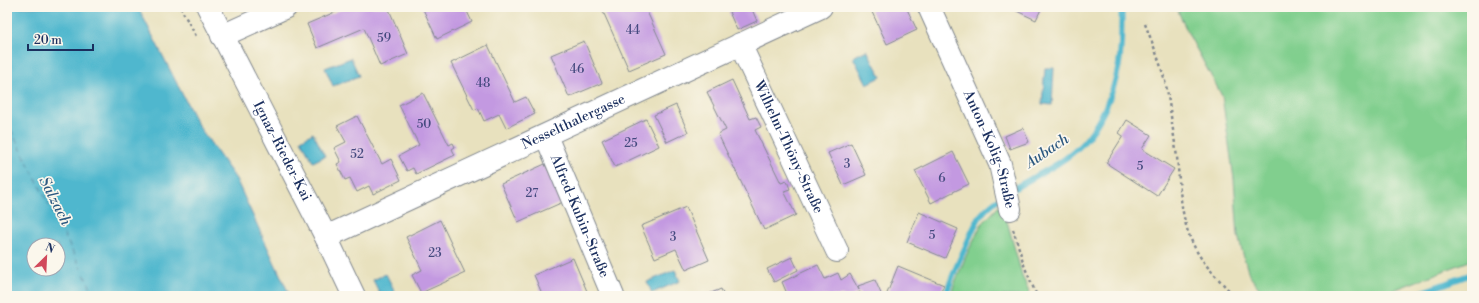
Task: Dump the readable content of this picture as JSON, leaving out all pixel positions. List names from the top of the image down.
{
  "streets": {
    "street": [
      "Nesselthalergasse",
      "Wilhelm-Thöny-Straße",
      "Anton-Kolig-Straße",
      "Ignaz-Rieder-Kai",
      "Alfred-Kubin-Straße"
    ]
  },
  "crossings": [
    ["Nesselthalergasse", "Wilhelm-Thöny-Straße"],
    ["Nesselthalergasse", "Ignaz-Rieder-Kai"],
    ["Nesselthalergasse", "Alfred-Kubin-Straße"]
  ],
  "water": ["Aubach", "Salzach"],
  "house_numbers": [
    "44",
    "59",
    "46",
    "48",
    "50",
    "25",
    "52",
    "3",
    "5",
    "6",
    "27",
    "5",
    "3",
    "23"
  ],
  "scale_bar": "20 m",
  "north": "top right"
}
